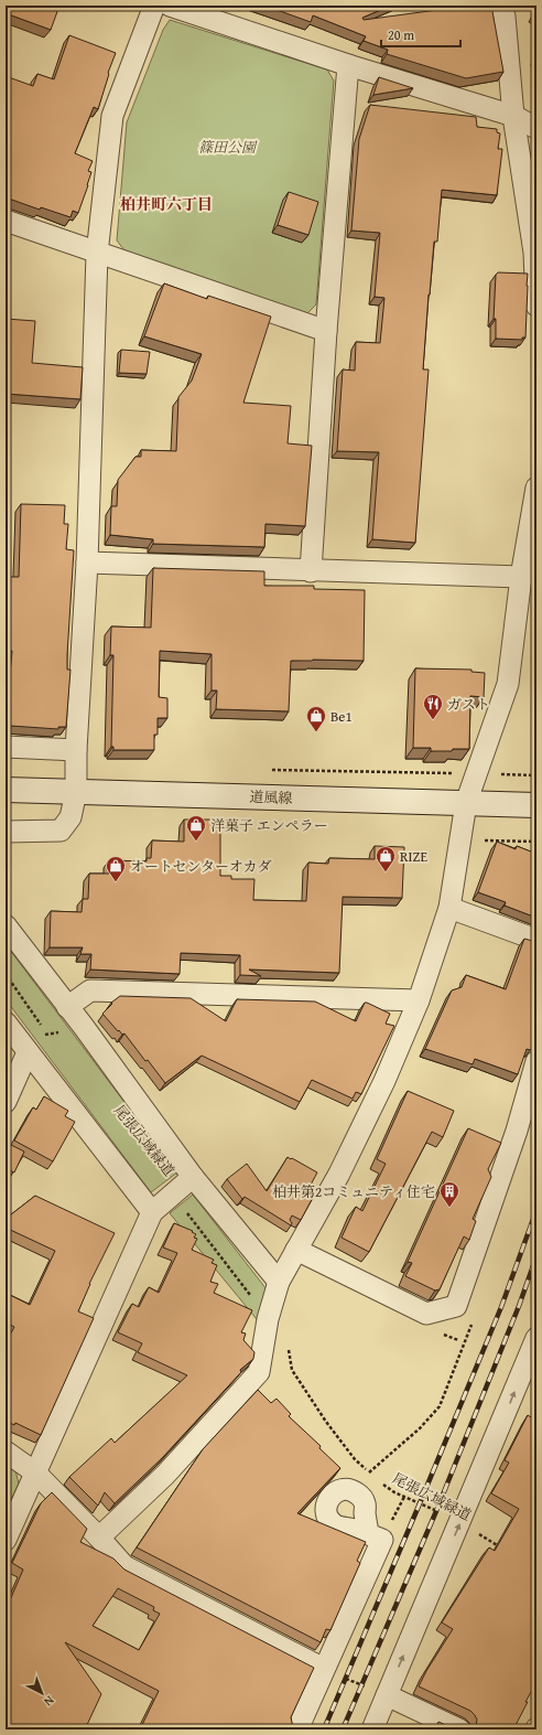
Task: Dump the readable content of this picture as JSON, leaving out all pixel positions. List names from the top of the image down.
{
  "streets": {
    "street": ["道風線"],
    "path": ["尾張広域緑道"]
  },
  "districts": ["柏井町六丁目"],
  "parks": ["篠田公園"],
  "places": {
    "restaurant": ["ガスト"],
    "shop": [
      "Be1",
      "洋菓子 エンペラー",
      "RIZE",
      "オートセンターオカダ"
    ],
    "building": ["柏井第2コミュニティ住宅"]
  },
  "scale_bar": "20 m",
  "north": "bottom right"
}
